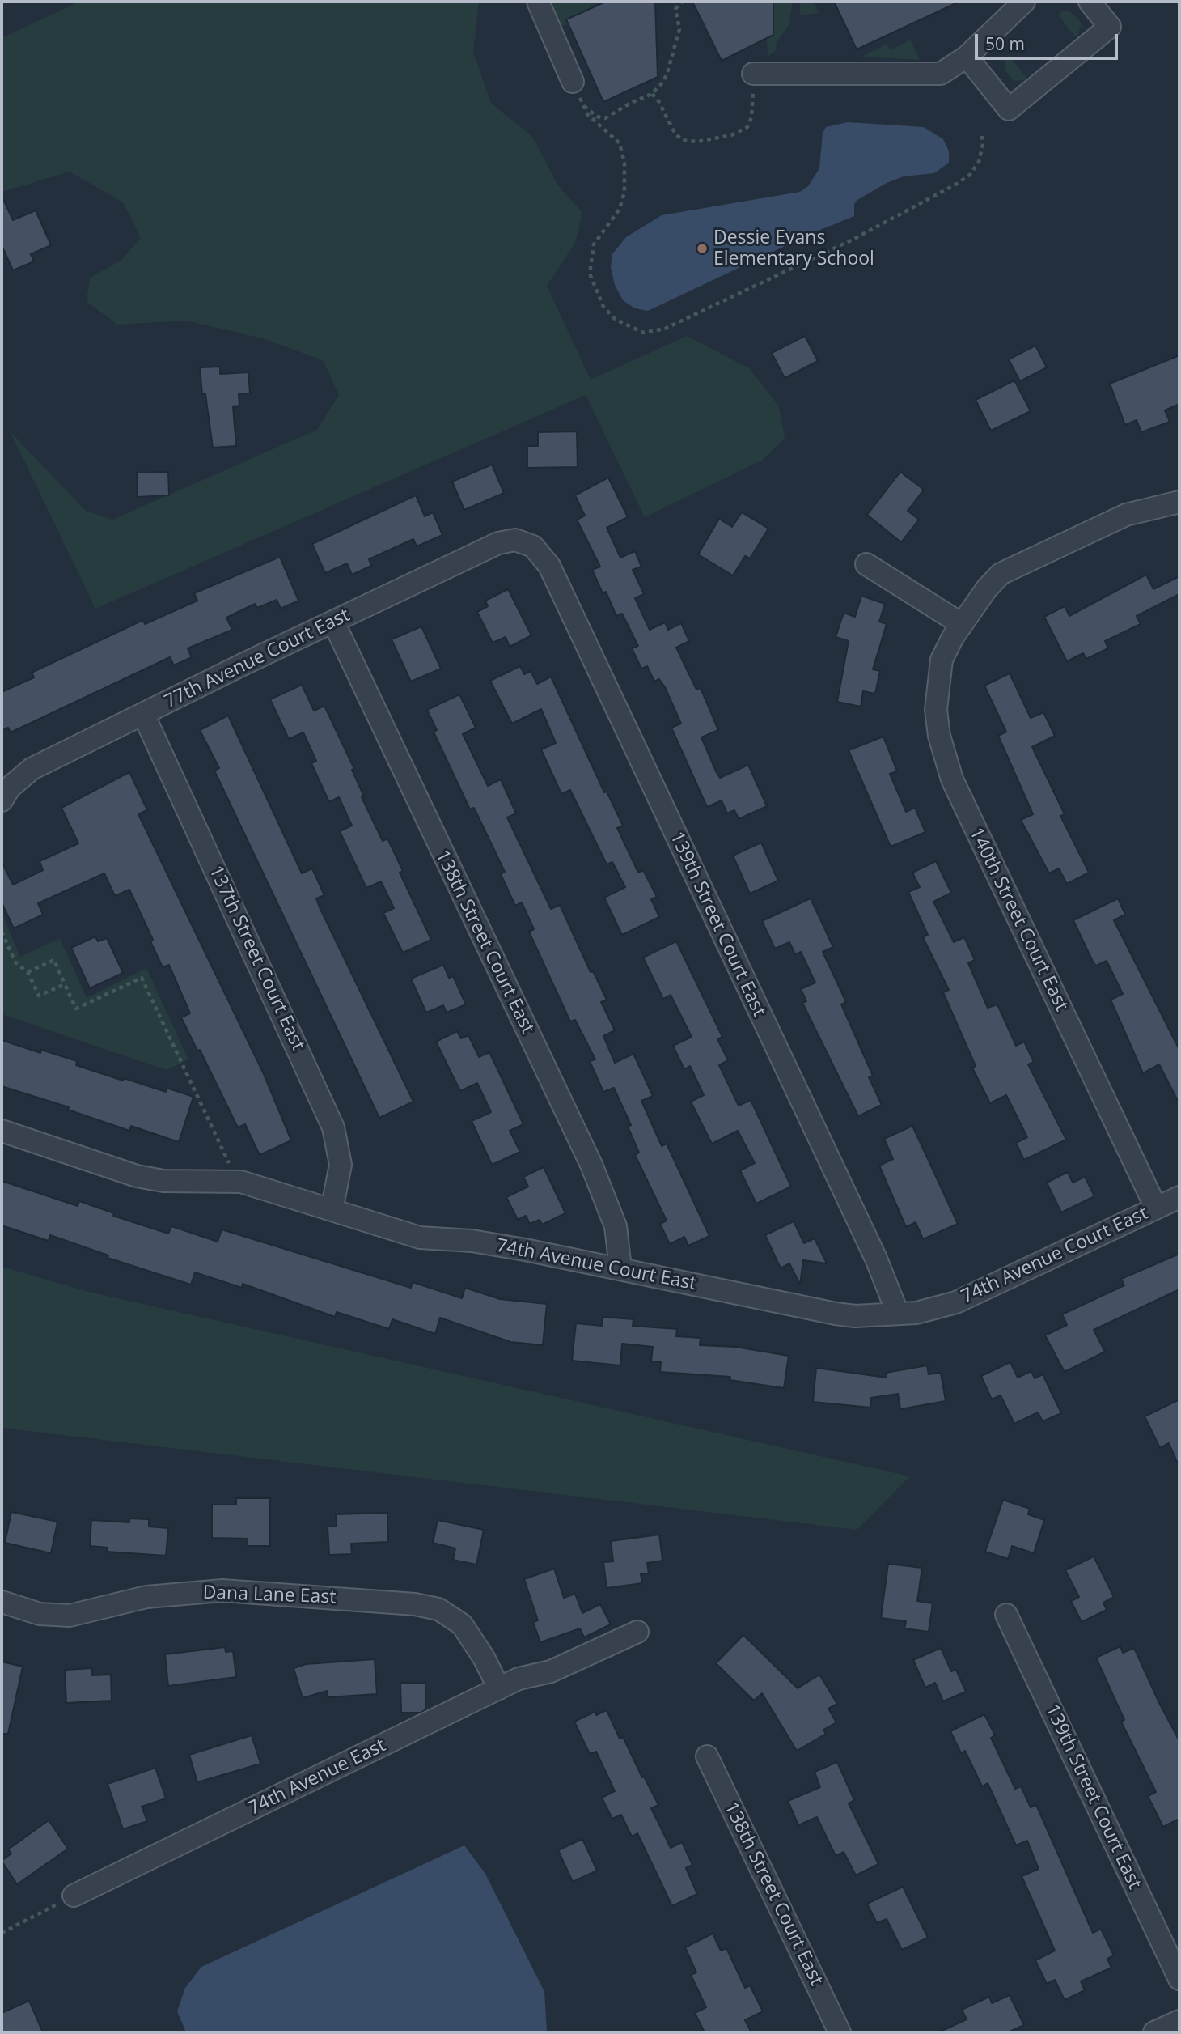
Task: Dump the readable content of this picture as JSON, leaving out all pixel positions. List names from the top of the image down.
{
  "streets": {
    "street": [
      "77th Avenue Court East",
      "140th Street Court East",
      "139th Street Court East",
      "138th Street Court East",
      "137th Street Court East",
      "74th Avenue Court East",
      "Dana Lane East",
      "74th Avenue East"
    ]
  },
  "crossings": [
    ["77th Avenue Court East", "139th Street Court East"],
    ["77th Avenue Court East", "138th Street Court East"],
    ["77th Avenue Court East", "137th Street Court East"],
    ["140th Street Court East", "74th Avenue Court East"],
    ["139th Street Court East", "74th Avenue Court East"],
    ["138th Street Court East", "74th Avenue Court East"],
    ["137th Street Court East", "74th Avenue Court East"],
    ["Dana Lane East", "74th Avenue East"]
  ],
  "places": ["Dessie Evans Elementary School"],
  "scale_bar": "50 m"
}
